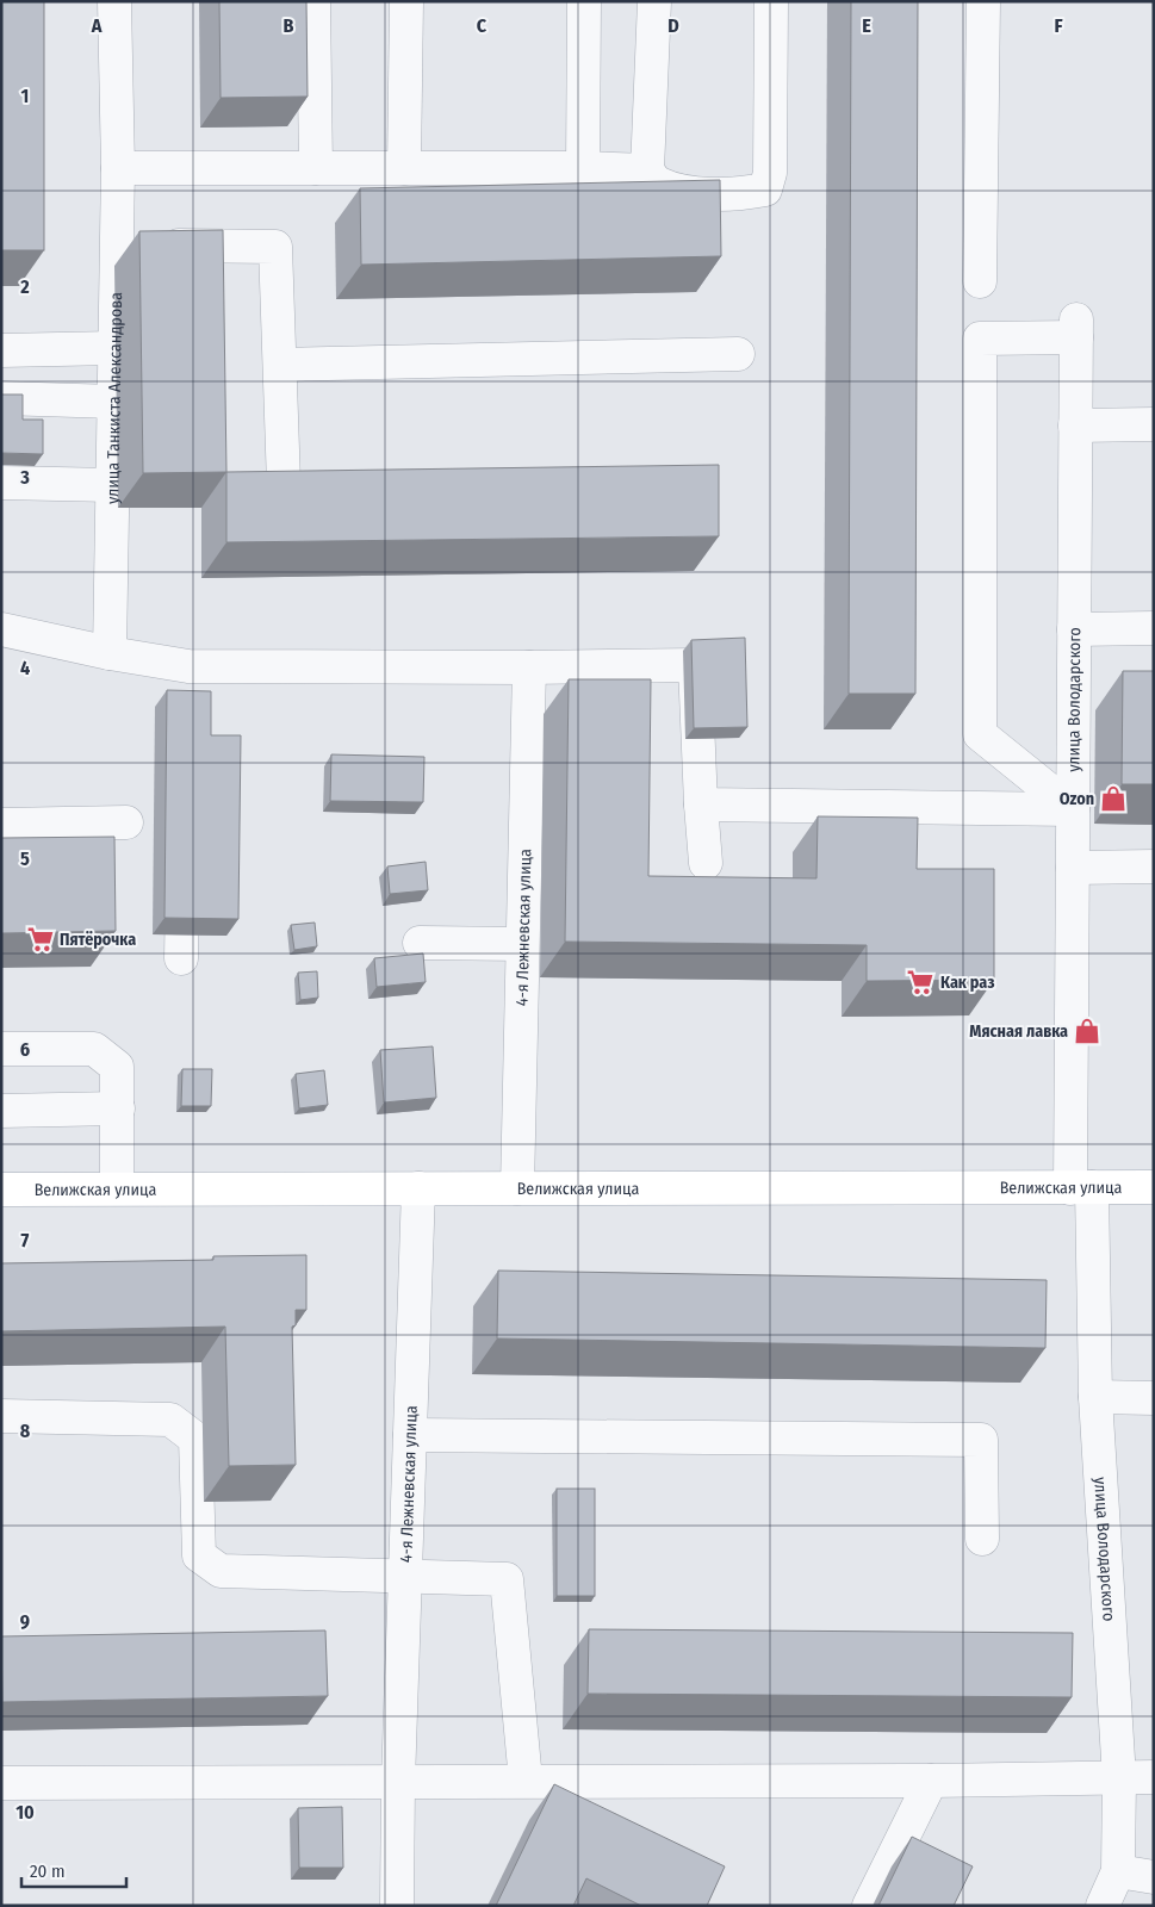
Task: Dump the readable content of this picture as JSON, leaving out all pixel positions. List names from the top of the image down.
{
  "streets": {
    "main road": ["Велижская улица"],
    "street": ["улица Танкиста Александрова", "улица Володарского", "4-я Лежневская улица"]
  },
  "crossings": [
    ["улица Володарского", "Велижская улица"],
    ["4-я Лежневская улица", "Велижская улица"]
  ],
  "places": {
    "shop": ["Ozon", "Мясная лавка"],
    "supermarket": ["Пятёрочка", "Как раз"]
  },
  "scale_bar": "20 m",
  "grid": {
    "columns": [
      "A",
      "B",
      "C",
      "D",
      "E",
      "F"
    ],
    "rows": [
      "1",
      "2",
      "3",
      "4",
      "5",
      "6",
      "7",
      "8",
      "9",
      "10"
    ]
  }
}
